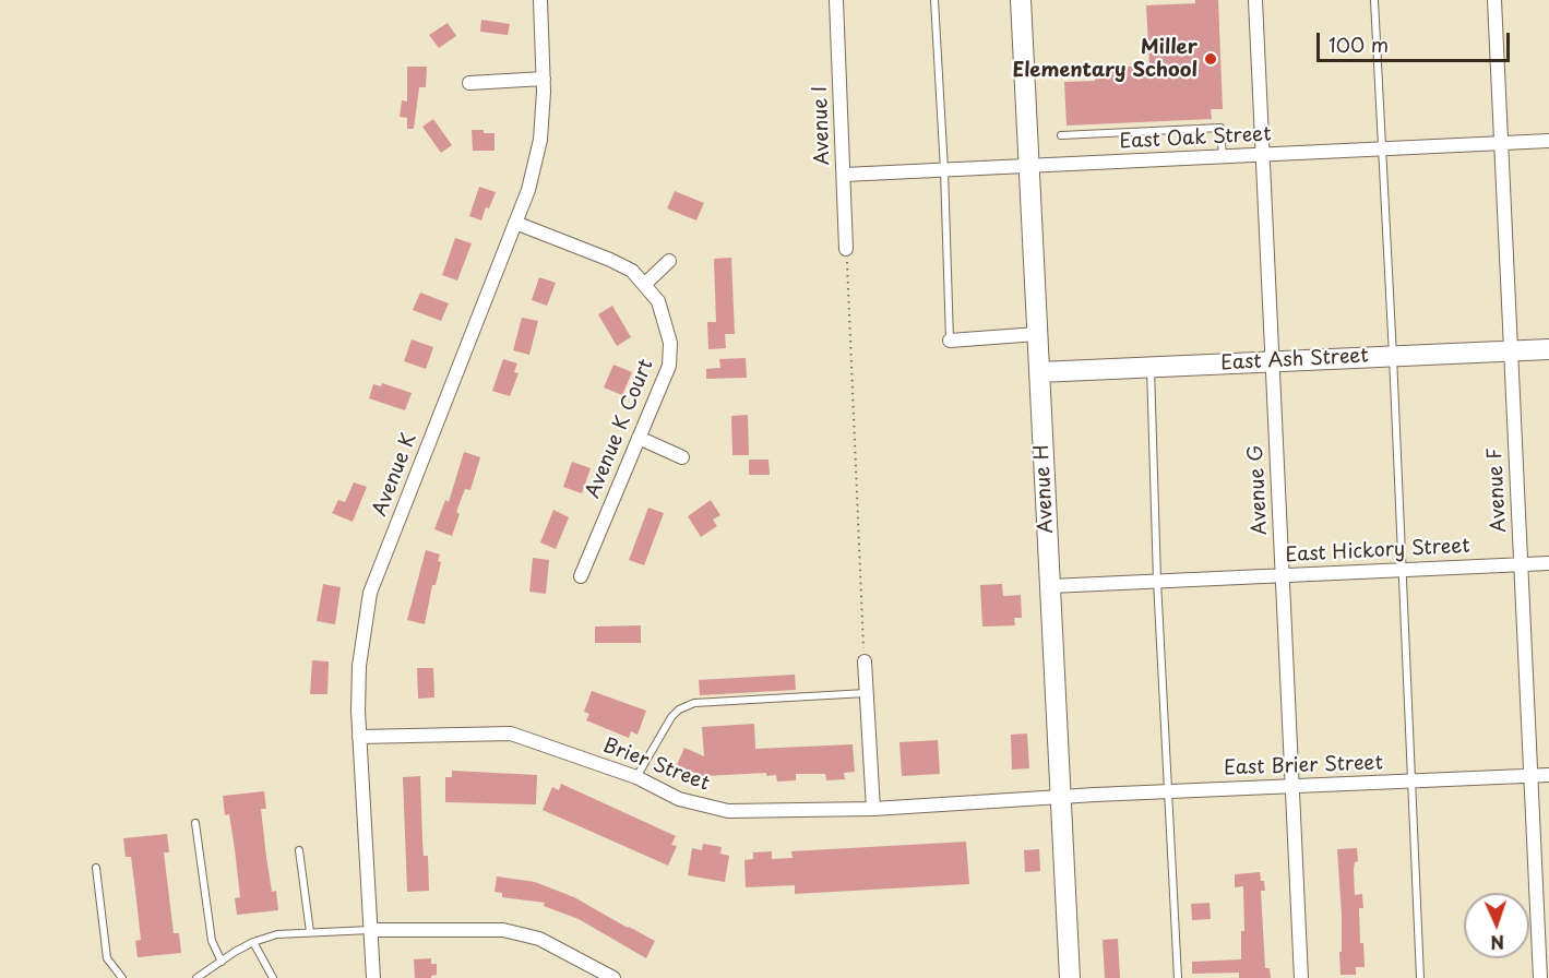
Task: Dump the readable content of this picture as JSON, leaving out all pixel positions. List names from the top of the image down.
{
  "streets": {
    "street": [
      "Avenue I",
      "East Oak Street",
      "East Ash Street",
      "Avenue K Court",
      "Avenue K",
      "Avenue H",
      "Avenue G",
      "Avenue F",
      "East Hickory Street",
      "Brier Street",
      "East Brier Street"
    ]
  },
  "crossings": [
    ["Avenue I", "East Oak Street"],
    ["East Oak Street", "Avenue H"],
    ["East Oak Street", "Avenue G"],
    ["East Oak Street", "Avenue F"],
    ["East Ash Street", "Avenue H"],
    ["East Ash Street", "Avenue G"],
    ["East Ash Street", "Avenue F"],
    ["Avenue K Court", "Avenue K"],
    ["Avenue K", "Brier Street"],
    ["Avenue H", "East Hickory Street"],
    ["Avenue H", "Brier Street"],
    ["Avenue H", "East Brier Street"],
    ["Avenue G", "East Hickory Street"],
    ["Avenue G", "East Brier Street"],
    ["Avenue F", "East Hickory Street"],
    ["Avenue F", "East Brier Street"],
    ["Brier Street", "East Brier Street"]
  ],
  "places": ["Miller Elementary School"],
  "scale_bar": "100 m",
  "north": "bottom"
}
